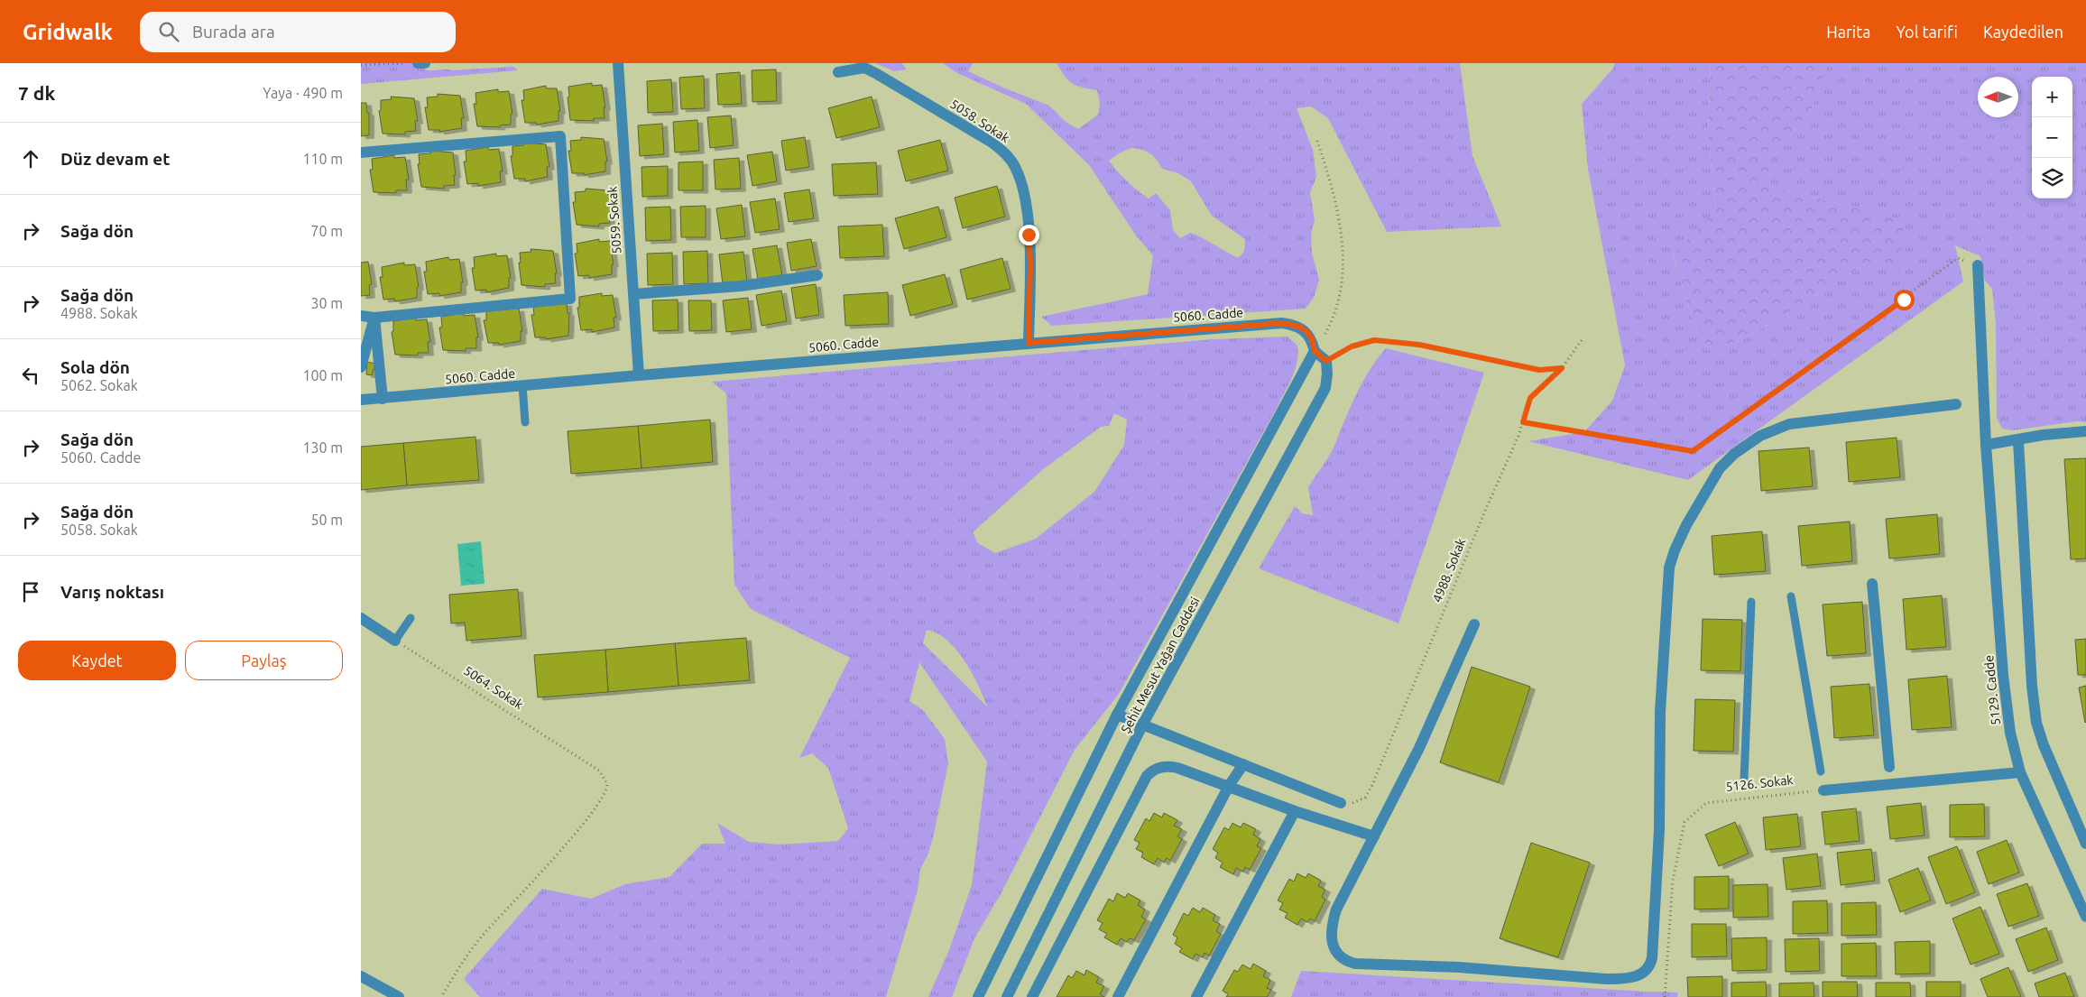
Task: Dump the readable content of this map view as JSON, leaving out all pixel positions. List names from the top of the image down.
{
  "streets": {
    "street": [
      "5058. Sokak",
      "5059. Sokak",
      "5060. Cadde",
      "Şehit Mesut Yağan Caddesi",
      "5129. Cadde"
    ],
    "path": ["4988. Sokak", "5064. Sokak", "5126. Sokak"]
  },
  "crossings": [
    ["5058. Sokak", "5060. Cadde"],
    ["5059. Sokak", "5060. Cadde"],
    ["5060. Cadde", "Şehit Mesut Yağan Caddesi"]
  ],
  "north": "left",
  "page": {
    "header": "Gridwalk",
    "search": "Burada ara",
    "nav": ["Harita", "Yol tarifi", "Kaydedilen"],
    "heading": ["7 dk", "Yaya · 490 m"],
    "map_buttons": ["+", "−"],
    "list": [
      ["Düz devam et", "110 m"],
      ["Sağa dön", "70 m"],
      ["Sağa dön", "4988. Sokak", "30 m"],
      ["Sola dön", "5062. Sokak", "100 m"],
      ["Sağa dön", "5060. Cadde", "130 m"],
      ["Sağa dön", "5058. Sokak", "50 m"],
      "Varış noktası"
    ],
    "buttons": ["Kaydet", "Paylaş"]
  }
}
